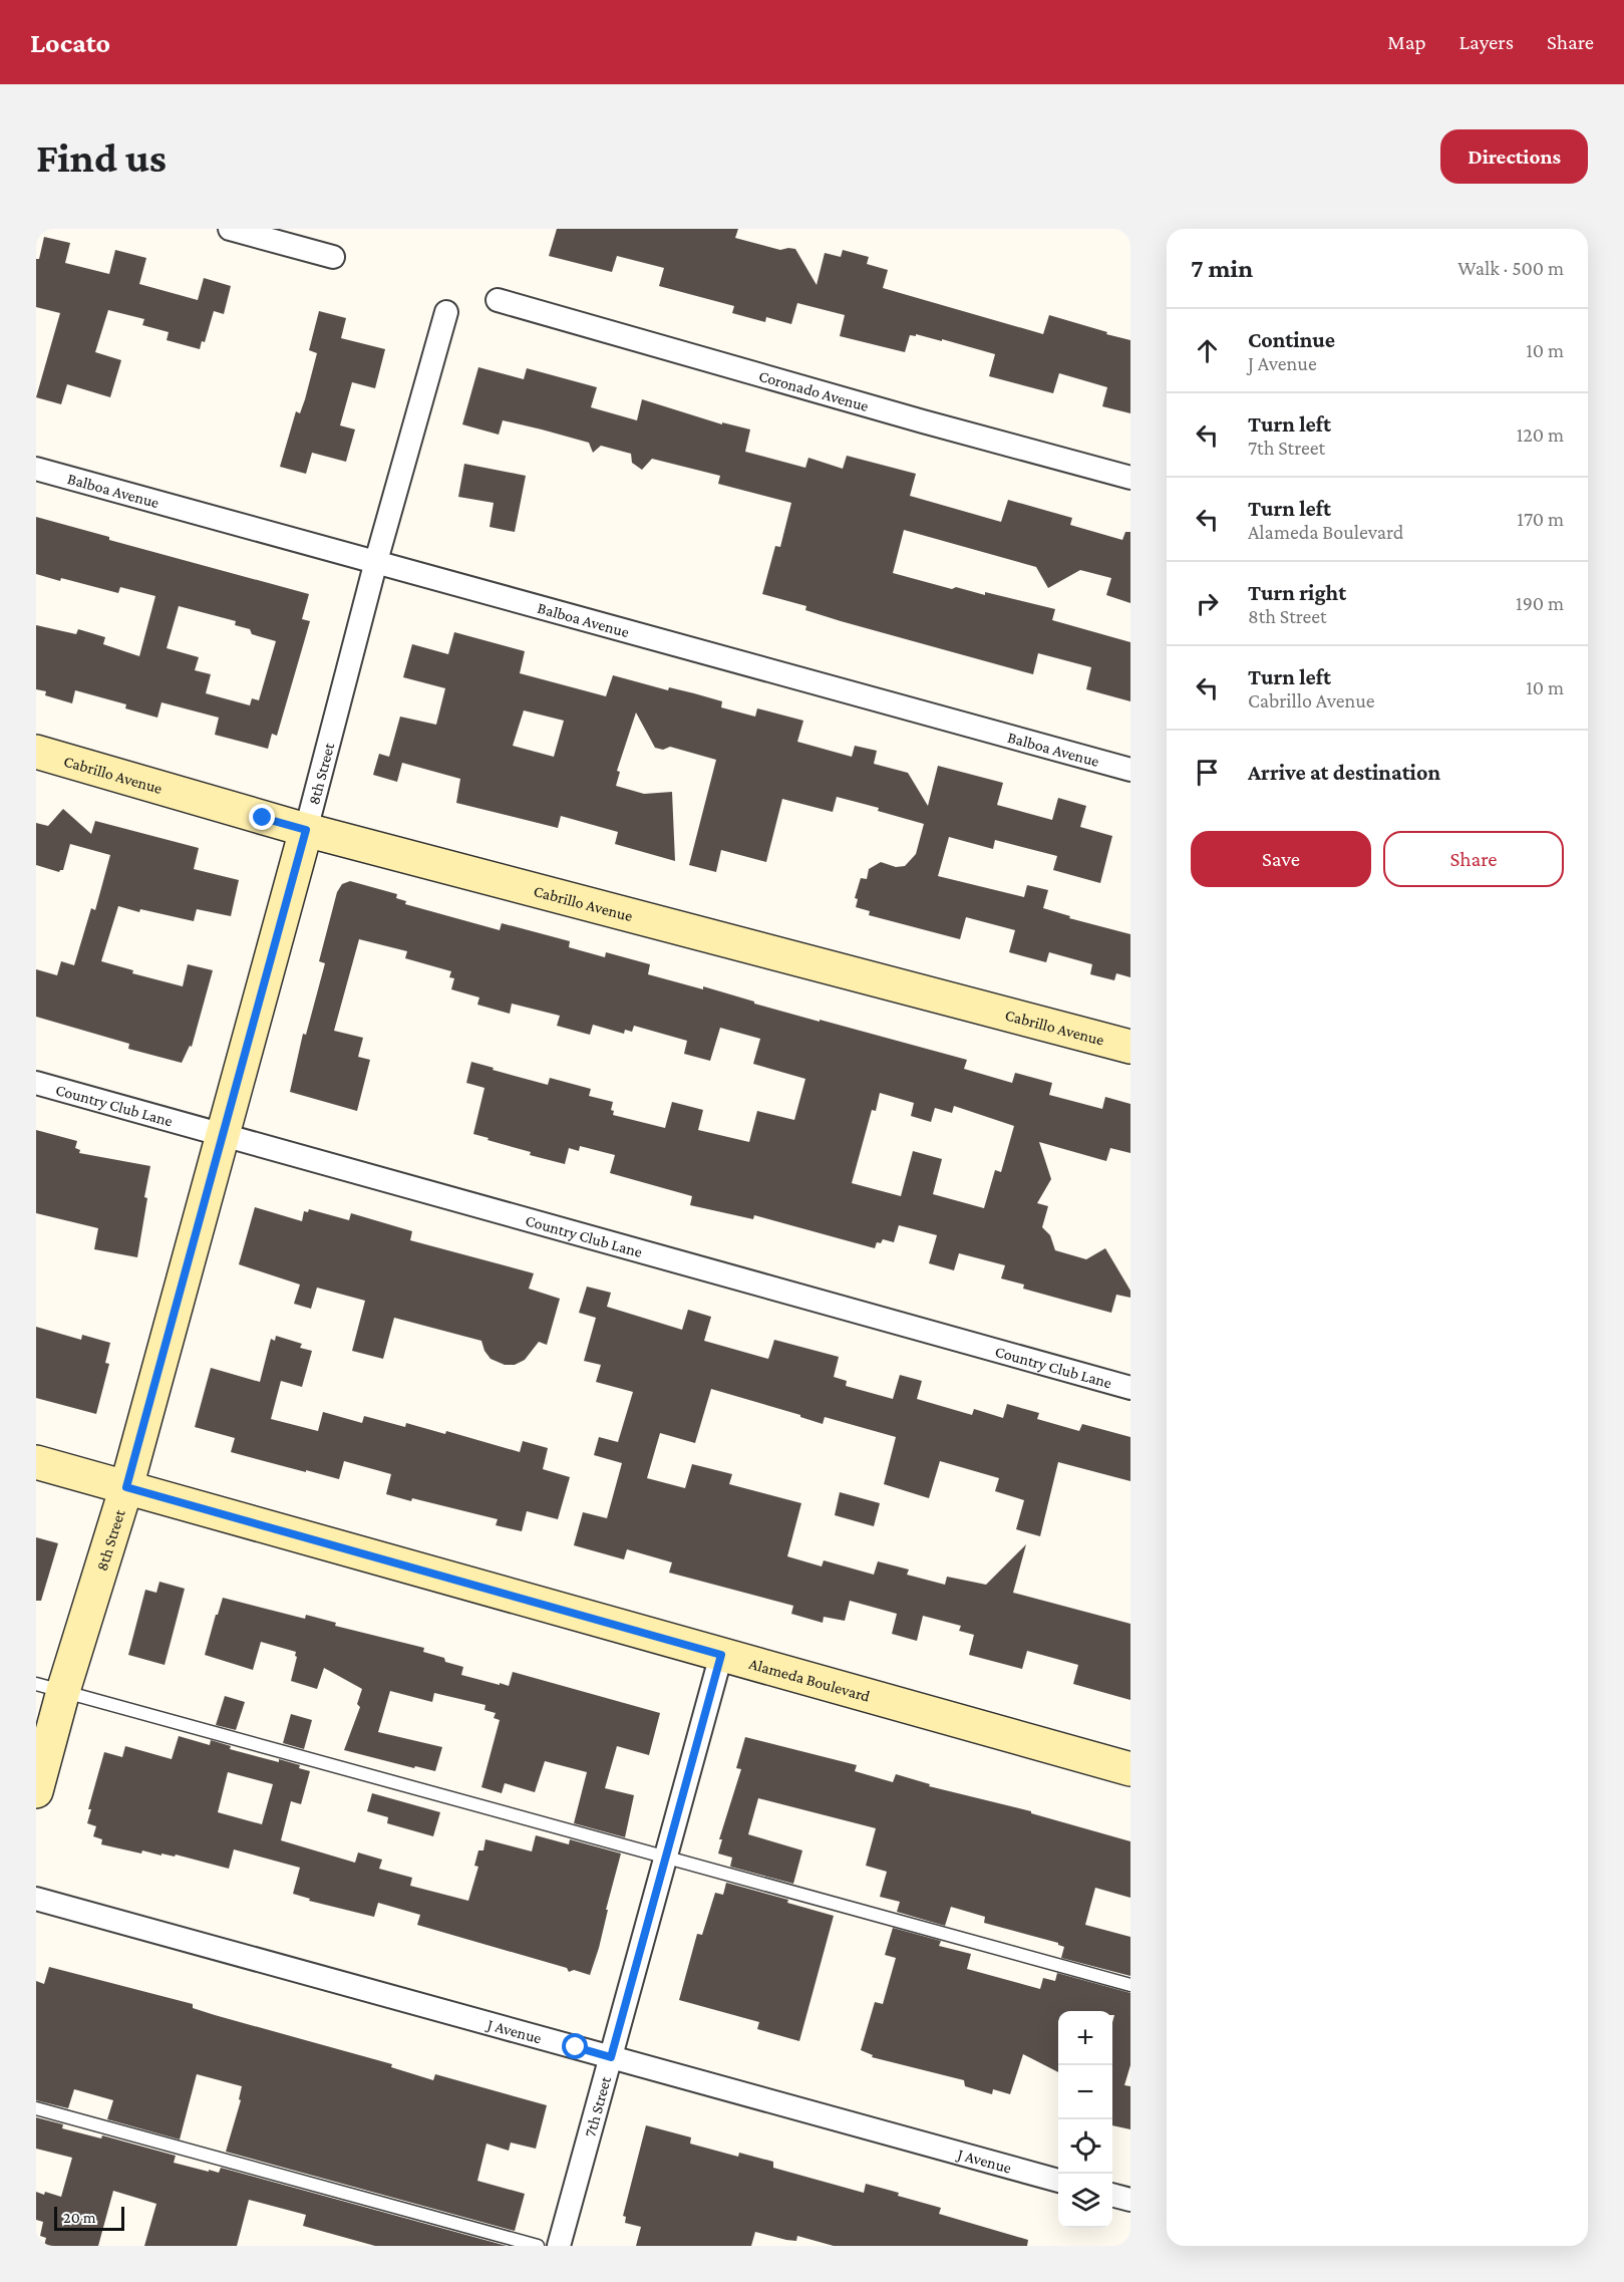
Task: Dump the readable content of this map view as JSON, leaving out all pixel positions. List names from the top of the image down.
{
  "streets": {
    "street": [
      "Coronado Avenue",
      "Balboa Avenue",
      "Cabrillo Avenue",
      "8th Street",
      "Country Club Lane",
      "Alameda Boulevard",
      "J Avenue",
      "7th Street"
    ]
  },
  "crossings": [
    ["Balboa Avenue", "8th Street"],
    ["Cabrillo Avenue", "8th Street"],
    ["8th Street", "Country Club Lane"],
    ["8th Street", "Alameda Boulevard"],
    ["Alameda Boulevard", "7th Street"],
    ["J Avenue", "7th Street"]
  ],
  "scale_bar": "20 m",
  "page": {
    "header": "Locato",
    "nav": ["Map", "Layers", "Share"],
    "buttons": [
      "Directions",
      ["Save", "Share"]
    ],
    "title": "Find us",
    "heading": ["7 min", "Walk · 500 m"],
    "list": [
      ["Continue", "J Avenue", "10 m"],
      ["Turn left", "7th Street", "120 m"],
      ["Turn left", "Alameda Boulevard", "170 m"],
      ["Turn right", "8th Street", "190 m"],
      ["Turn left", "Cabrillo Avenue", "10 m"],
      "Arrive at destination"
    ],
    "map_buttons": ["+", "−"],
    "scale": "20 m"
  }
}
